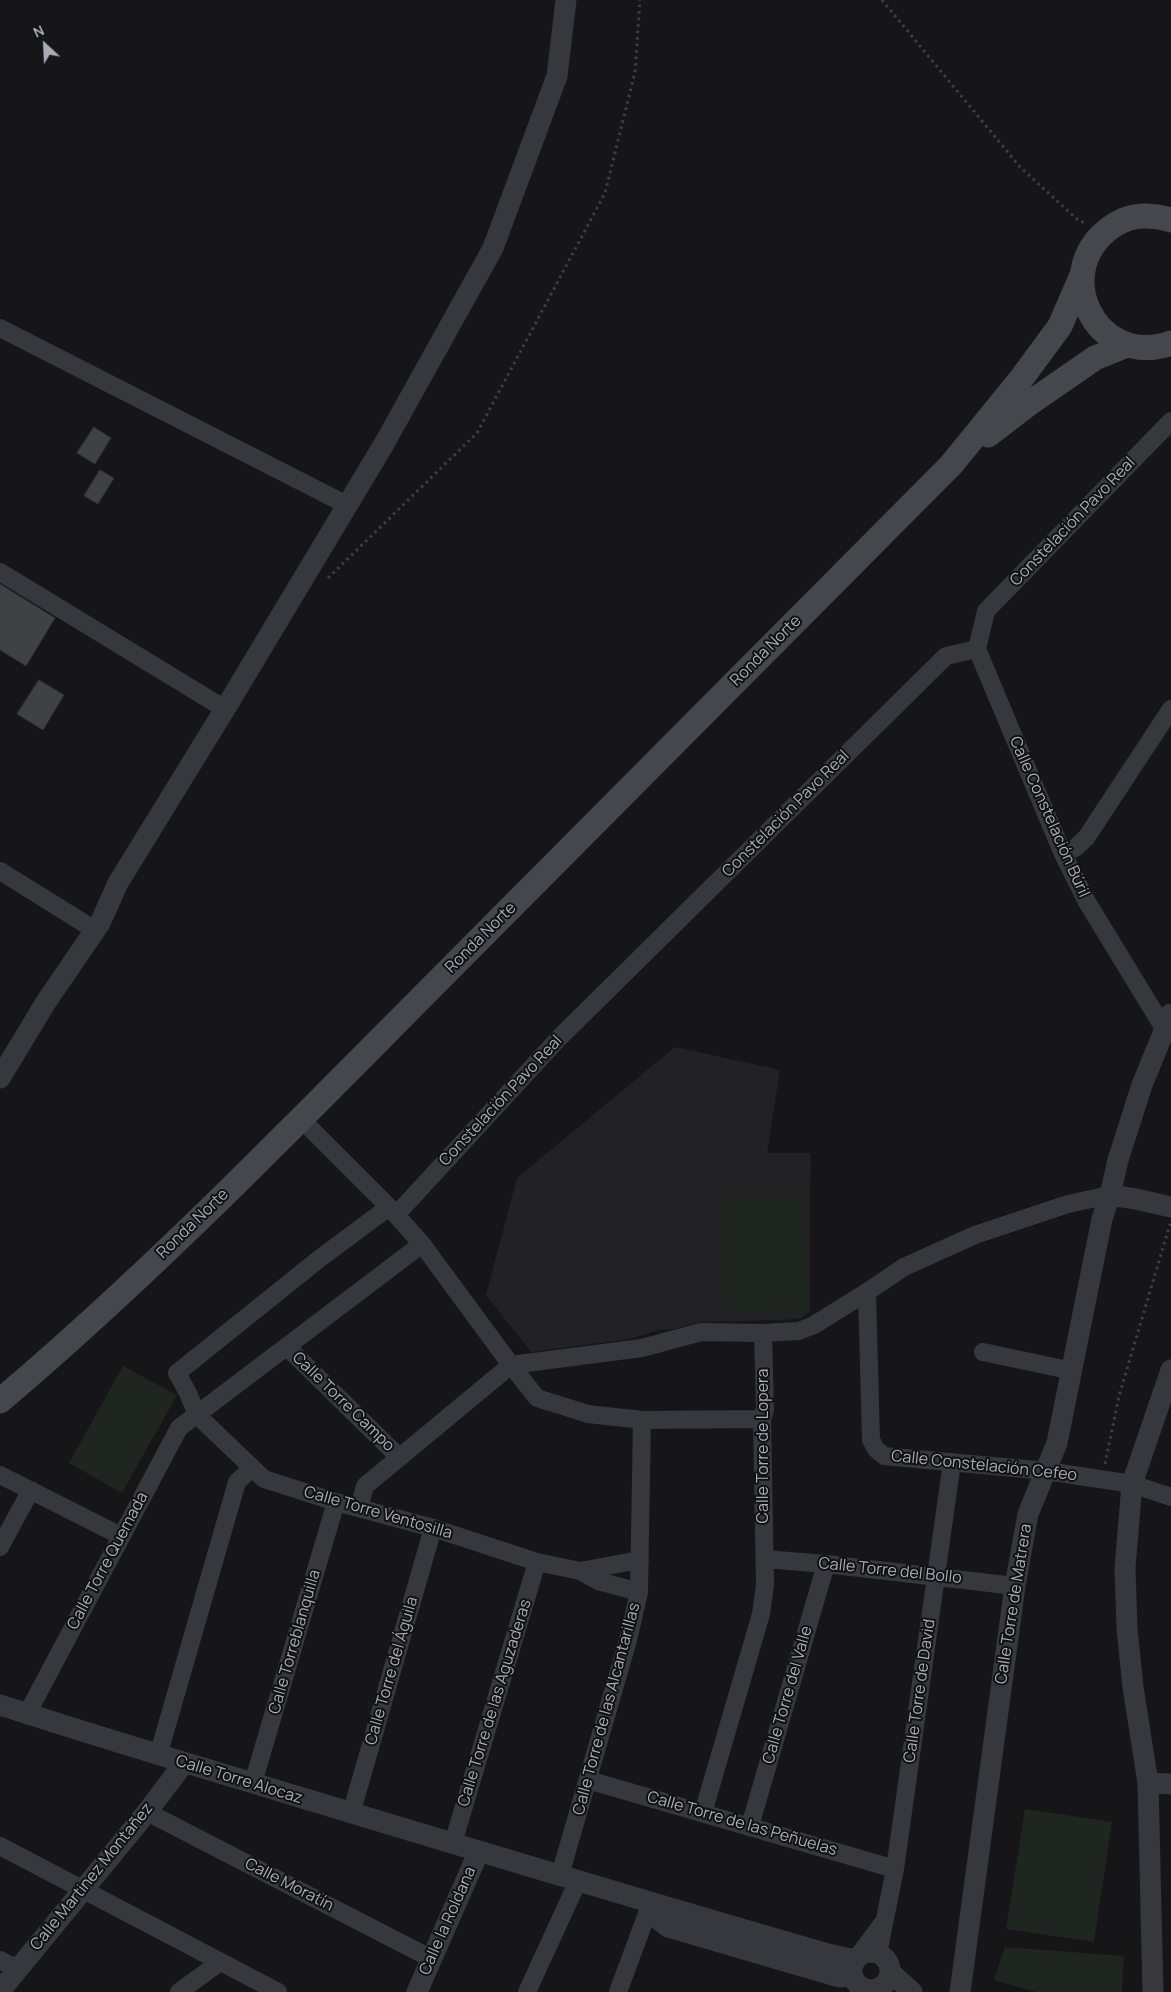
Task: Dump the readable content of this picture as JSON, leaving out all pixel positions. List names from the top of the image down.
{
  "streets": {
    "main road": ["Ronda Norte"],
    "street": [
      "Constelación Pavo Real",
      "Calle Constelación Búril",
      "Calle Torre Campo",
      "Calle Torre de Lopera",
      "Calle Constelación Cefeo",
      "Calle Torre Ventosilla",
      "Calle Torre Quemada",
      "Calle Torre del Bollo",
      "Calle Torre de Matrera",
      "Calle Torreblanquilla",
      "Calle Torre del Águila",
      "Calle Torre de David",
      "Calle Torre del Valle",
      "Calle Torre de las Aguzaderas",
      "Calle Torre de las Alcantarillas",
      "Calle Torre Alocaz",
      "Calle Torre de las Peñuelas",
      "Calle Martinez Montañez",
      "Calle Moratín",
      "Calle la Roldana"
    ]
  },
  "crossings": [
    ["Constelación Pavo Real", "Calle Constelación Búril"],
    ["Calle Constelación Búril", "Calle Torre de Matrera"],
    ["Calle Torre Campo", "Calle Torre Quemada"],
    ["Calle Torre de Lopera", "Calle Torre del Bollo"],
    ["Calle Constelación Cefeo", "Calle Torre de Matrera"],
    ["Calle Constelación Cefeo", "Calle Torre de David"],
    ["Calle Torre Ventosilla", "Calle Torre Quemada"],
    ["Calle Torre Ventosilla", "Calle Torreblanquilla"],
    ["Calle Torre Ventosilla", "Calle Torre del Águila"],
    ["Calle Torre Ventosilla", "Calle Torre de las Aguzaderas"],
    ["Calle Torre Ventosilla", "Calle Torre de las Alcantarillas"],
    ["Calle Torre Quemada", "Calle Torre Alocaz"],
    ["Calle Torre del Bollo", "Calle Torre de Matrera"],
    ["Calle Torre del Bollo", "Calle Torre de David"],
    ["Calle Torre del Bollo", "Calle Torre del Valle"],
    ["Calle Torreblanquilla", "Calle Torre Alocaz"],
    ["Calle Torre del Águila", "Calle Torre Alocaz"],
    ["Calle Torre de David", "Calle Torre de las Peñuelas"],
    ["Calle Torre del Valle", "Calle Torre de las Peñuelas"],
    ["Calle Torre de las Aguzaderas", "Calle Torre Alocaz"],
    ["Calle Torre de las Alcantarillas", "Calle Torre Alocaz"],
    ["Calle Torre de las Alcantarillas", "Calle Torre de las Peñuelas"],
    ["Calle Torre Alocaz", "Calle Martinez Montañez"],
    ["Calle Torre Alocaz", "Calle la Roldana"],
    ["Calle Martinez Montañez", "Calle Moratín"],
    ["Calle Moratín", "Calle la Roldana"]
  ],
  "north": "top left"
}
